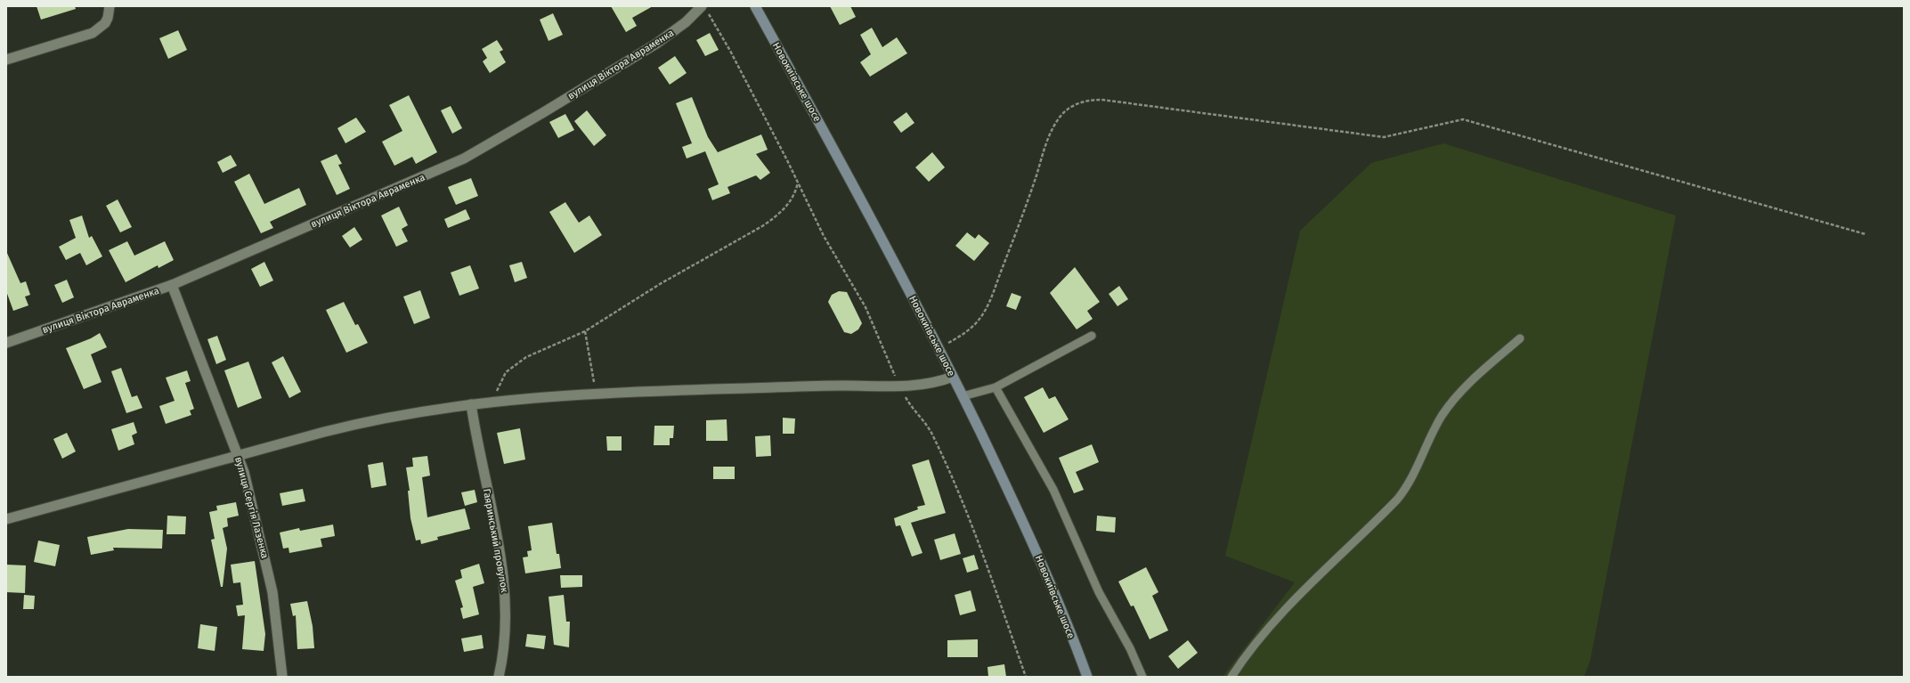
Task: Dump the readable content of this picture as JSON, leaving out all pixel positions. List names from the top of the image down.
{
  "streets": {
    "main road": ["Новокиївське шосе"],
    "street": ["вулиця Віктора Авраменка", "вулиця Сергія Лазенка", "Гаяринський провулок"]
  },
  "crossings": [
    ["вулиця Віктора Авраменка", "вулиця Сергія Лазенка"]
  ]
}
